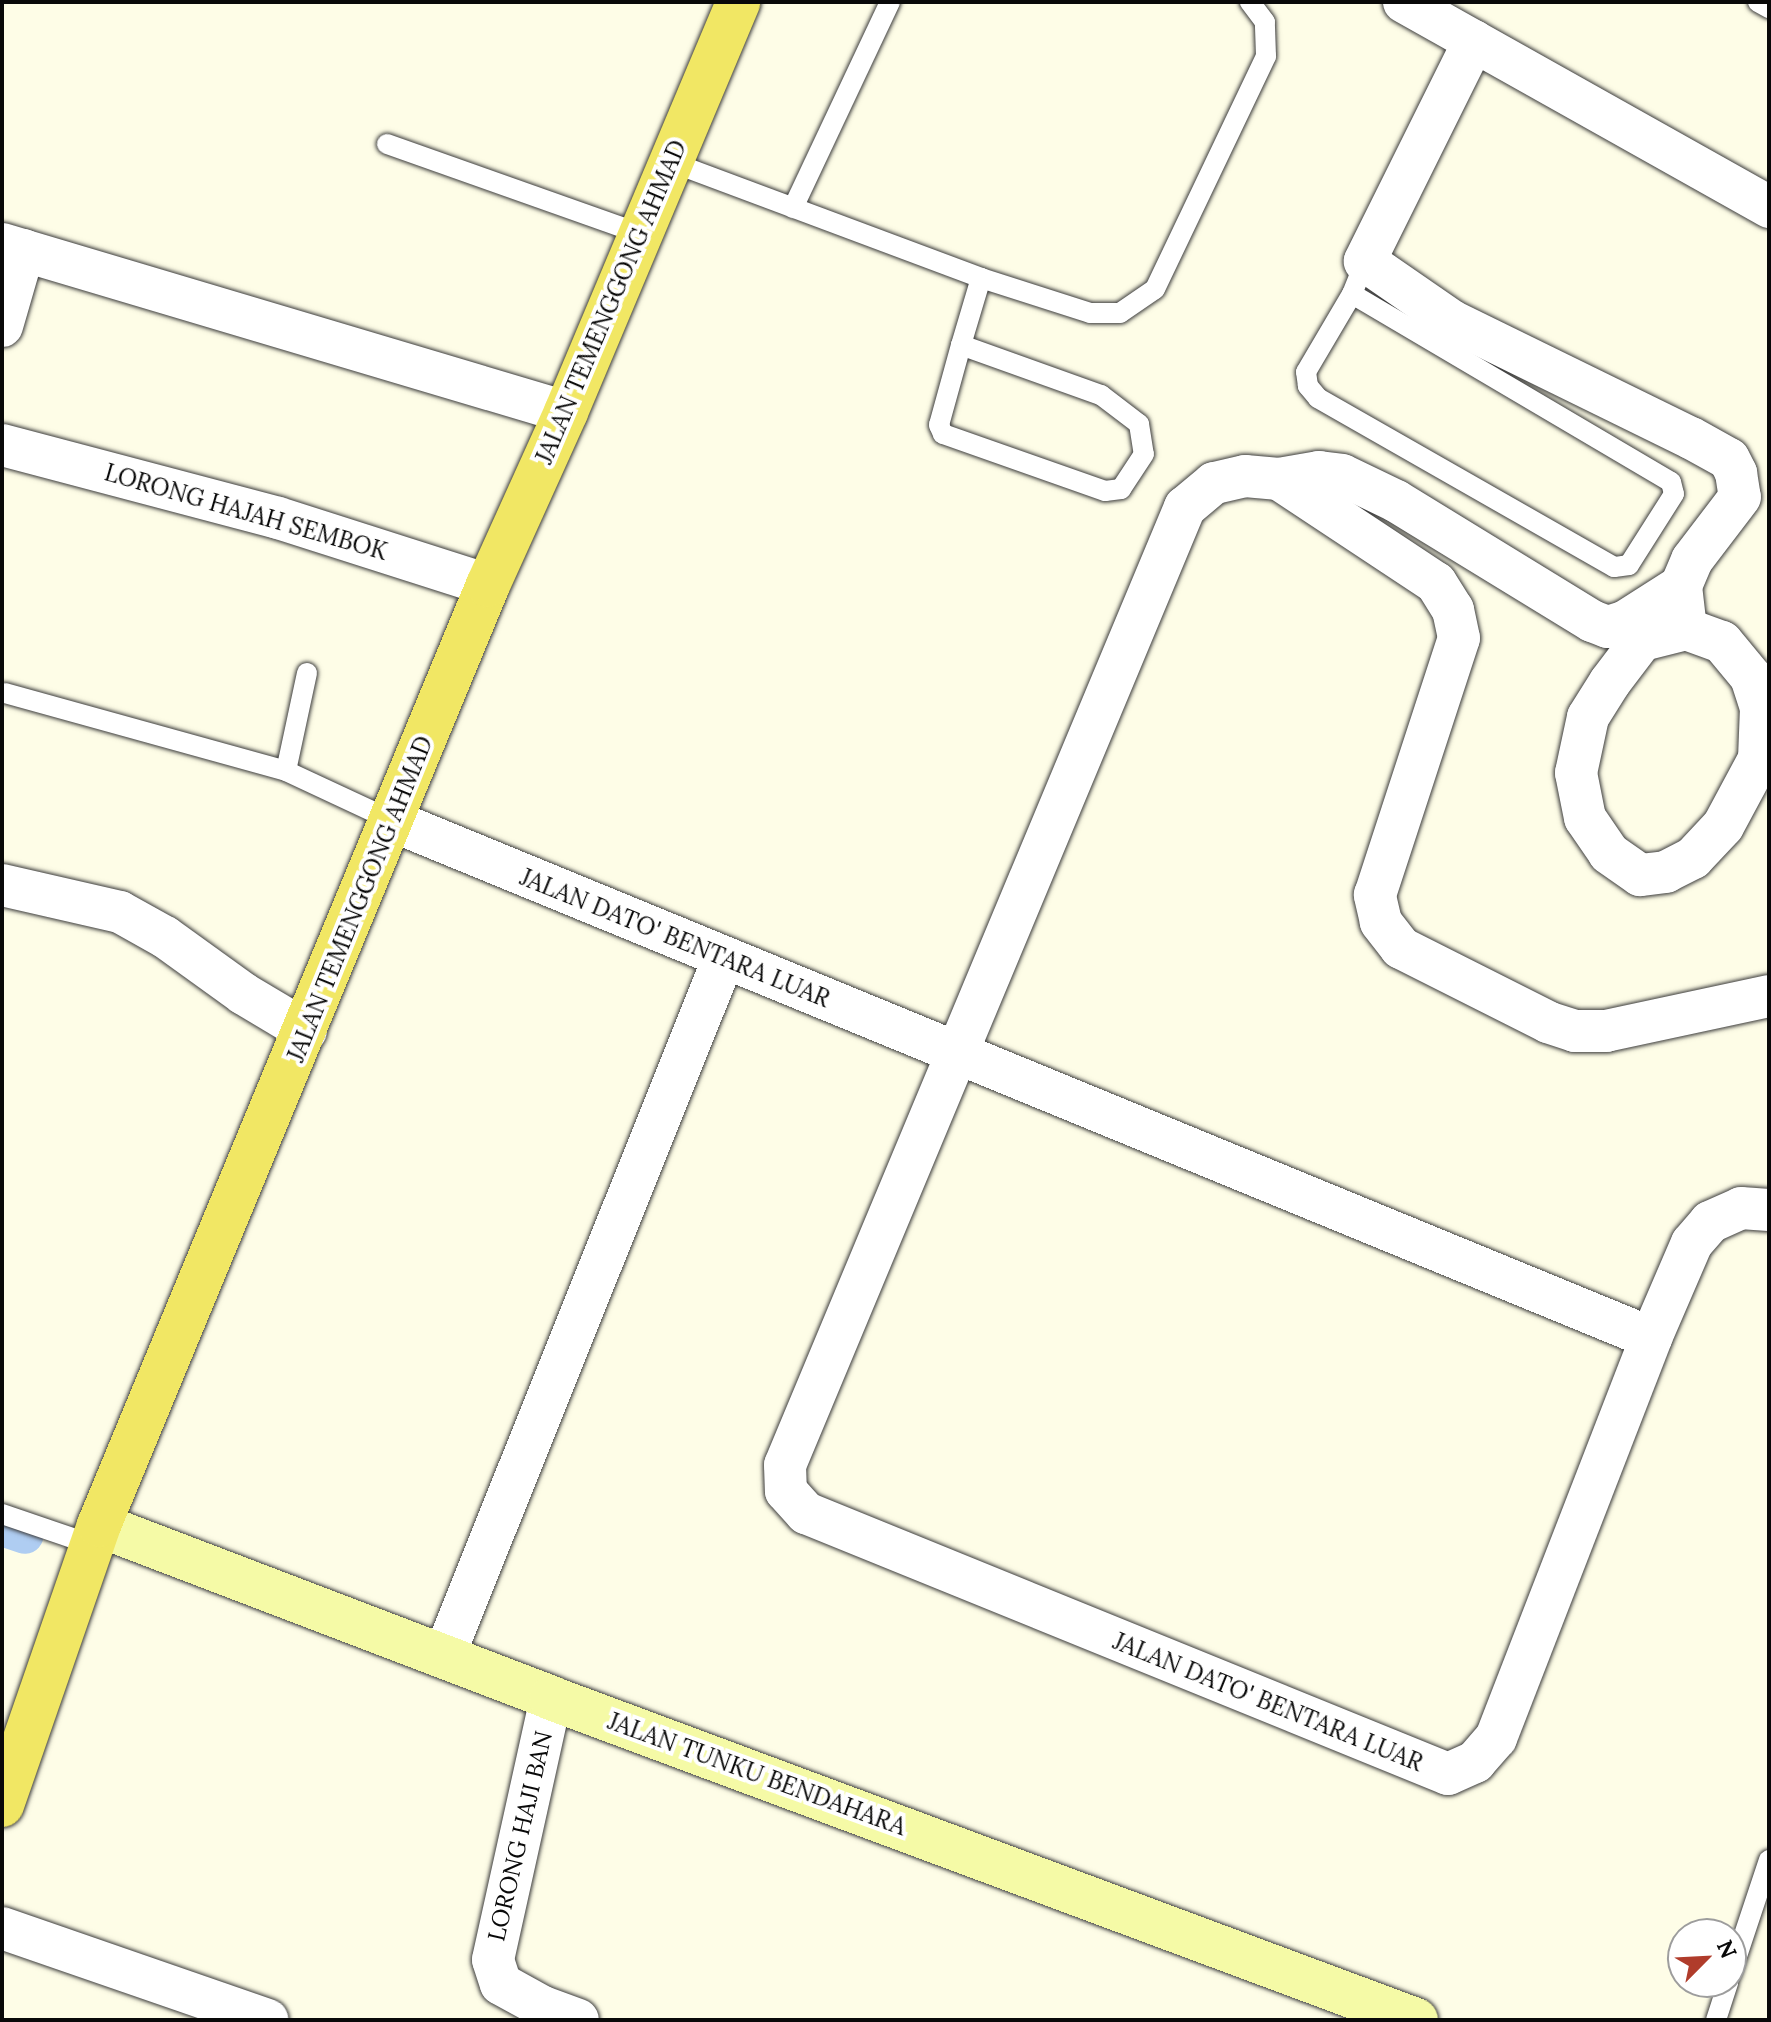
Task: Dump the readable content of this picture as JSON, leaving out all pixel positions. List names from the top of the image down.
{
  "streets": {
    "main road": ["JALAN TEMENGGONG AHMAD"],
    "street": [
      "LORONG HAJAH SEMBOK",
      "JALAN DATO' BENTARA LUAR",
      "JALAN TUNKU BENDAHARA",
      "LORONG HAJI BAN"
    ]
  },
  "crossings": [
    ["JALAN TEMENGGONG AHMAD", "LORONG HAJAH SEMBOK"],
    ["JALAN TEMENGGONG AHMAD", "JALAN DATO' BENTARA LUAR"],
    ["JALAN TEMENGGONG AHMAD", "JALAN TUNKU BENDAHARA"],
    ["JALAN TUNKU BENDAHARA", "LORONG HAJI BAN"]
  ],
  "north": "top right"
}
